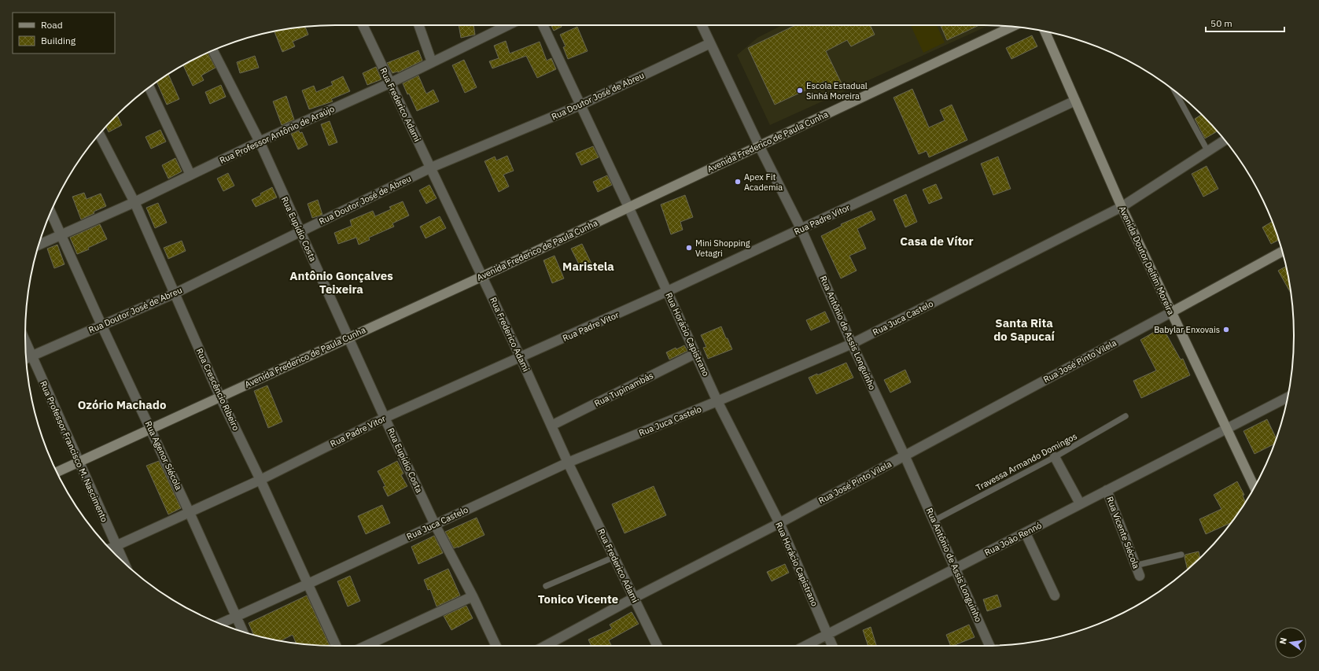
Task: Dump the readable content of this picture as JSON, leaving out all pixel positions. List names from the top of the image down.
{
  "streets": {
    "main road": ["Avenida Frederico de Paula Cunha", "Avenida Doutor Delfim Moreira"],
    "street": [
      "Rua Doutor José de Abreu",
      "Rua Frederico Adami",
      "Rua Professor Antônio de Araújo",
      "Rua Padre Vitor",
      "Rua Eupídio Costa",
      "Rua Juca Castelo",
      "Rua Antônio de Assis Longuinho",
      "Rua Horácio Capistrano",
      "Rua José Pinto Vilela",
      "Rua Crescêncio Ribeiro",
      "Rua Tupinambás",
      "Rua Professor Francisco M. Nascimento",
      "Rua Agenor Siécola",
      "Rua Vicente Siécola",
      "Rua João Rennó"
    ],
    "lane": ["Travessa Armando Domingos"]
  },
  "crossings": [
    ["Rua Doutor José de Abreu", "Rua Frederico Adami"],
    ["Rua Doutor José de Abreu", "Rua Eupídio Costa"],
    ["Rua Doutor José de Abreu", "Rua Antônio de Assis Longuinho"],
    ["Rua Doutor José de Abreu", "Rua Horácio Capistrano"],
    ["Rua Doutor José de Abreu", "Rua Crescêncio Ribeiro"],
    ["Rua Doutor José de Abreu", "Rua Professor Francisco M. Nascimento"],
    ["Rua Doutor José de Abreu", "Rua Agenor Siécola"],
    ["Rua Frederico Adami", "Rua Professor Antônio de Araújo"],
    ["Rua Frederico Adami", "Avenida Frederico de Paula Cunha"],
    ["Rua Frederico Adami", "Rua Padre Vitor"],
    ["Rua Frederico Adami", "Rua Juca Castelo"],
    ["Rua Frederico Adami", "Rua José Pinto Vilela"],
    ["Rua Frederico Adami", "Rua Tupinambás"],
    ["Rua Professor Antônio de Araújo", "Rua Eupídio Costa"],
    ["Rua Professor Antônio de Araújo", "Rua Crescêncio Ribeiro"],
    ["Rua Professor Antônio de Araújo", "Rua Agenor Siécola"],
    ["Avenida Frederico de Paula Cunha", "Rua Eupídio Costa"],
    ["Avenida Frederico de Paula Cunha", "Rua Antônio de Assis Longuinho"],
    ["Avenida Frederico de Paula Cunha", "Rua Horácio Capistrano"],
    ["Avenida Frederico de Paula Cunha", "Rua Crescêncio Ribeiro"],
    ["Avenida Frederico de Paula Cunha", "Rua Professor Francisco M. Nascimento"],
    ["Avenida Frederico de Paula Cunha", "Rua Agenor Siécola"],
    ["Rua Padre Vitor", "Rua Eupídio Costa"],
    ["Rua Padre Vitor", "Avenida Doutor Delfim Moreira"],
    ["Rua Padre Vitor", "Rua Antônio de Assis Longuinho"],
    ["Rua Padre Vitor", "Rua Horácio Capistrano"],
    ["Rua Padre Vitor", "Rua Crescêncio Ribeiro"],
    ["Rua Padre Vitor", "Rua Professor Francisco M. Nascimento"],
    ["Rua Padre Vitor", "Rua Agenor Siécola"],
    ["Rua Eupídio Costa", "Rua Juca Castelo"],
    ["Avenida Doutor Delfim Moreira", "Rua Juca Castelo"],
    ["Avenida Doutor Delfim Moreira", "Rua José Pinto Vilela"],
    ["Avenida Doutor Delfim Moreira", "Rua João Rennó"],
    ["Rua Juca Castelo", "Rua Antônio de Assis Longuinho"],
    ["Rua Juca Castelo", "Rua Horácio Capistrano"],
    ["Rua Juca Castelo", "Rua Crescêncio Ribeiro"],
    ["Rua Juca Castelo", "Rua Agenor Siécola"],
    ["Rua Antônio de Assis Longuinho", "Rua José Pinto Vilela"],
    ["Rua Antônio de Assis Longuinho", "Travessa Armando Domingos"],
    ["Rua Antônio de Assis Longuinho", "Rua João Rennó"],
    ["Rua Horácio Capistrano", "Rua José Pinto Vilela"],
    ["Rua Horácio Capistrano", "Rua Tupinambás"],
    ["Rua Horácio Capistrano", "Rua João Rennó"],
    ["Rua Vicente Siécola", "Rua João Rennó"]
  ],
  "districts": [
    "Casa de Vítor",
    "Maristela",
    "Antônio Gonçalves Teixeira",
    "Santa Rita do Sapucaí",
    "Ozório Machado",
    "Tonico Vicente"
  ],
  "places": [
    "Escola Estadual Sinhá Moreira",
    "Apex Fit Academia",
    "Mini Shopping Vetagri",
    "Babylar Enxovais"
  ],
  "legend": ["Road", "Building"],
  "scale_bar": "50 m",
  "north": "left"
}
